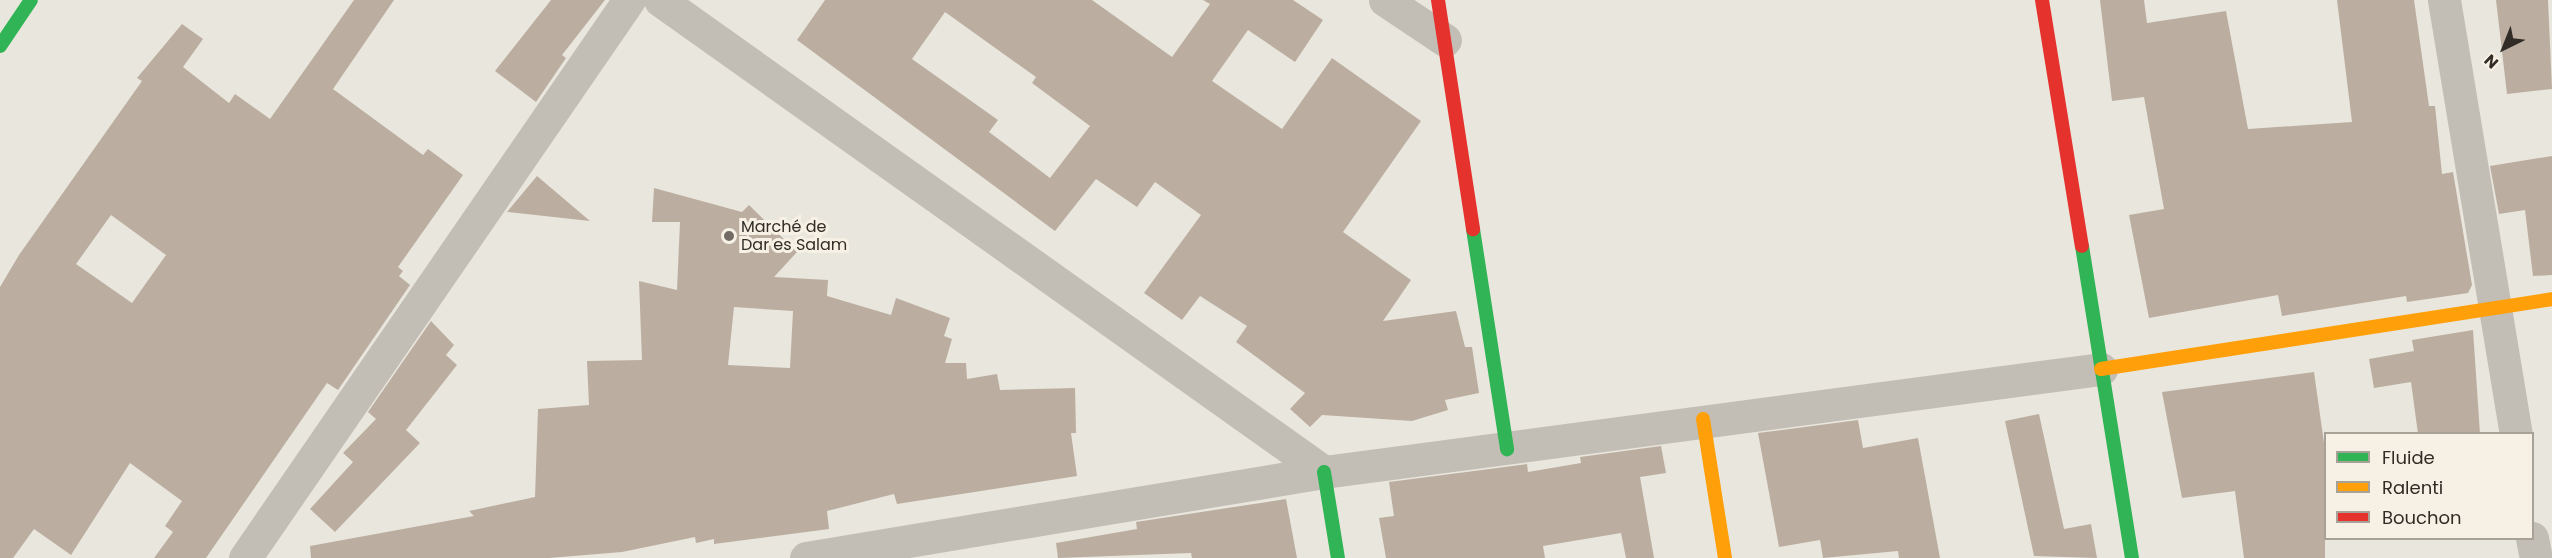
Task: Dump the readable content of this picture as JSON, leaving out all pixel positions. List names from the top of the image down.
{
  "places": ["Marché de Dar es Salam"],
  "legend": ["Fluide", "Ralenti", "Bouchon"],
  "north": "bottom left"
}
